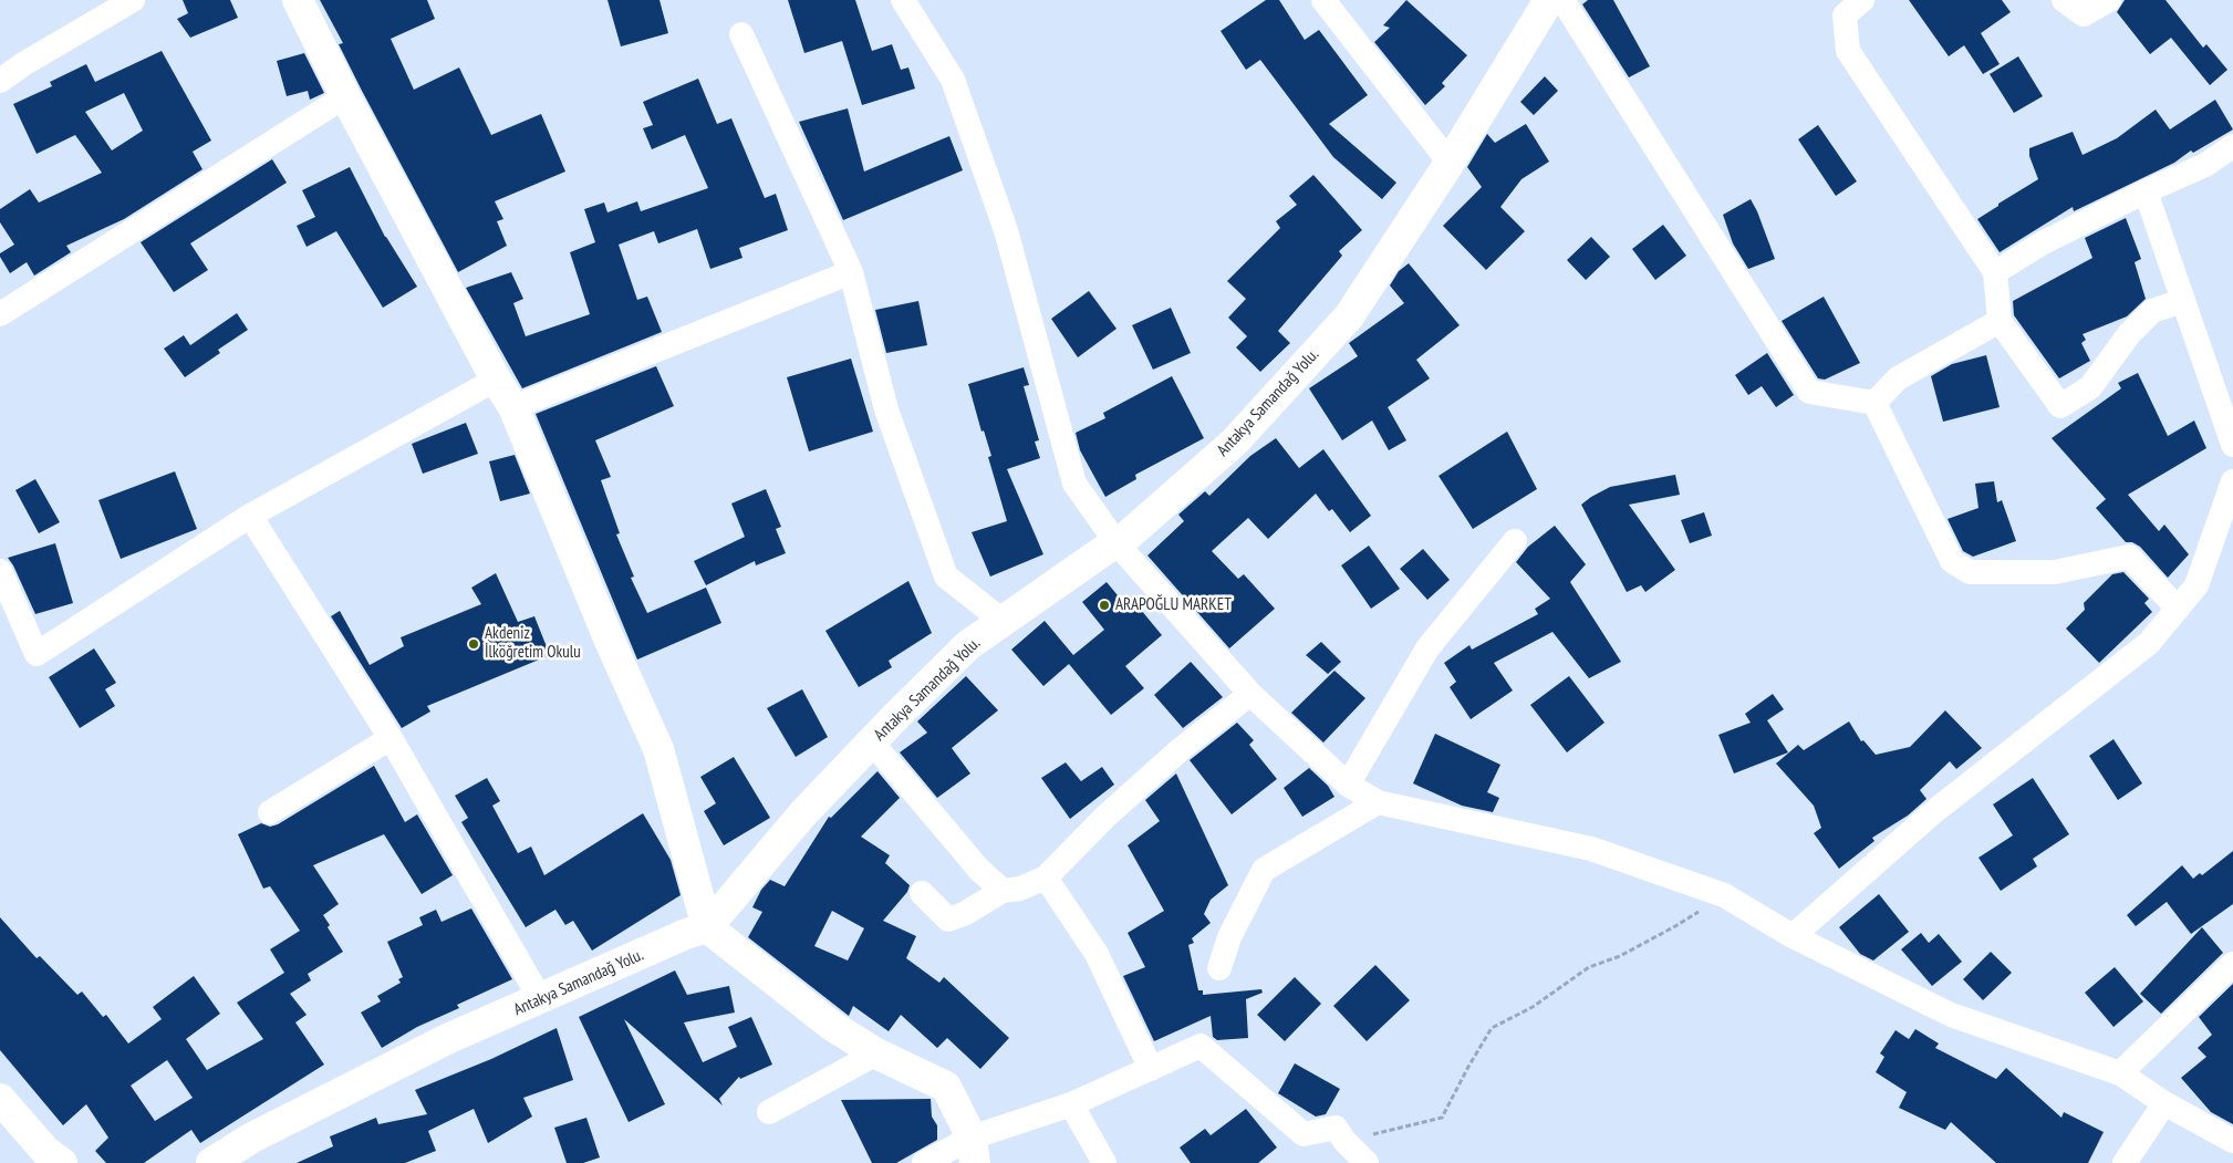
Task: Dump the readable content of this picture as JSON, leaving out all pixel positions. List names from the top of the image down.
{
  "streets": {
    "street": ["Antakya Samandağ Yolu."]
  },
  "places": ["ARAPOĞLU MARKET", "Akdeniz İlköğretim Okulu"]
}
